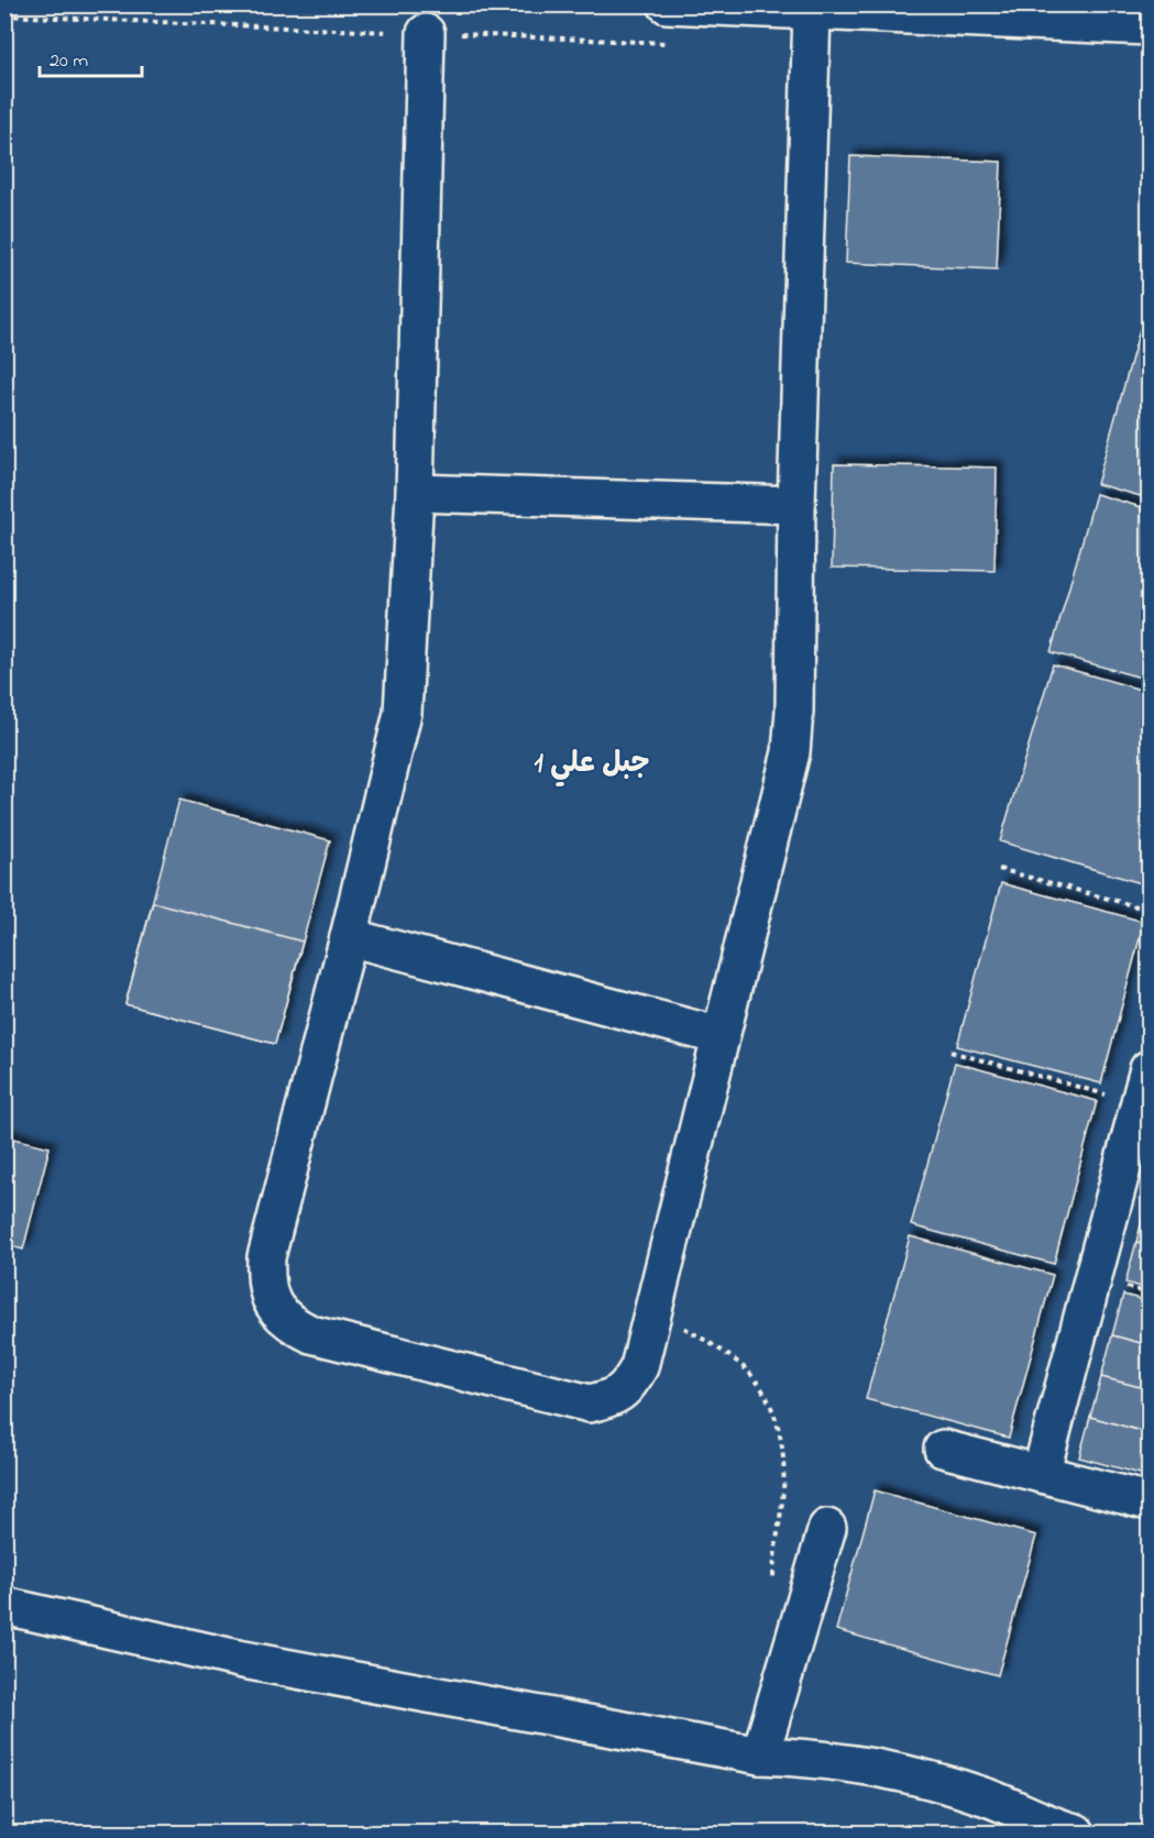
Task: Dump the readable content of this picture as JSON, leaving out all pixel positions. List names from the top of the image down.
{
  "districts": ["جبل علي 1"],
  "scale_bar": "20 m"
}
